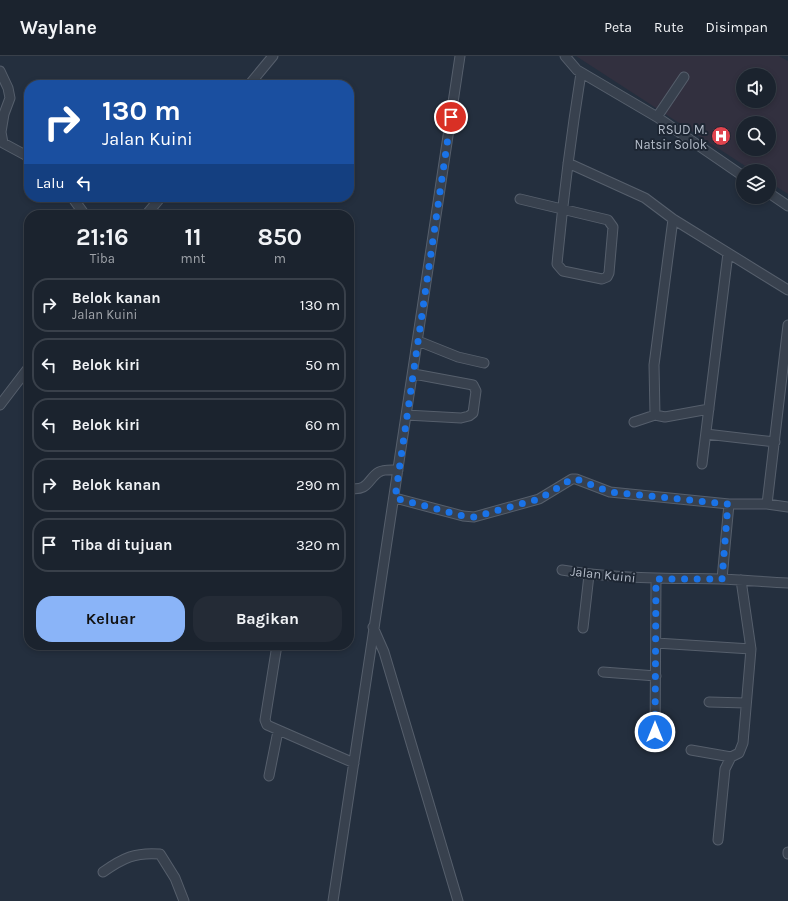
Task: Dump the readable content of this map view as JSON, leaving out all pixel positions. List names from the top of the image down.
{
  "streets": {
    "street": ["Jalan Kuini"]
  },
  "places": {
    "hospital": ["RSUD M. Natsir Solok"]
  },
  "page": {
    "header": "Waylane",
    "nav": ["Peta", "Rute", "Disimpan"],
    "turn": ["130 m", "Jalan Kuini"],
    "then": "Lalu",
    "eta": [
      "21:16",
      "Tiba",
      "11",
      "mnt",
      "850",
      "m"
    ],
    "list": [
      {
        "name": "Belok kanan",
        "note": "Jalan Kuini",
        "value": "130 m"
      },
      {
        "name": "Belok kiri",
        "value": "50 m"
      },
      {
        "name": "Belok kiri",
        "value": "60 m"
      },
      {
        "name": "Belok kanan",
        "value": "290 m"
      },
      {
        "name": "Tiba di tujuan",
        "value": "320 m"
      }
    ],
    "buttons": ["Keluar", "Bagikan"]
  }
}
